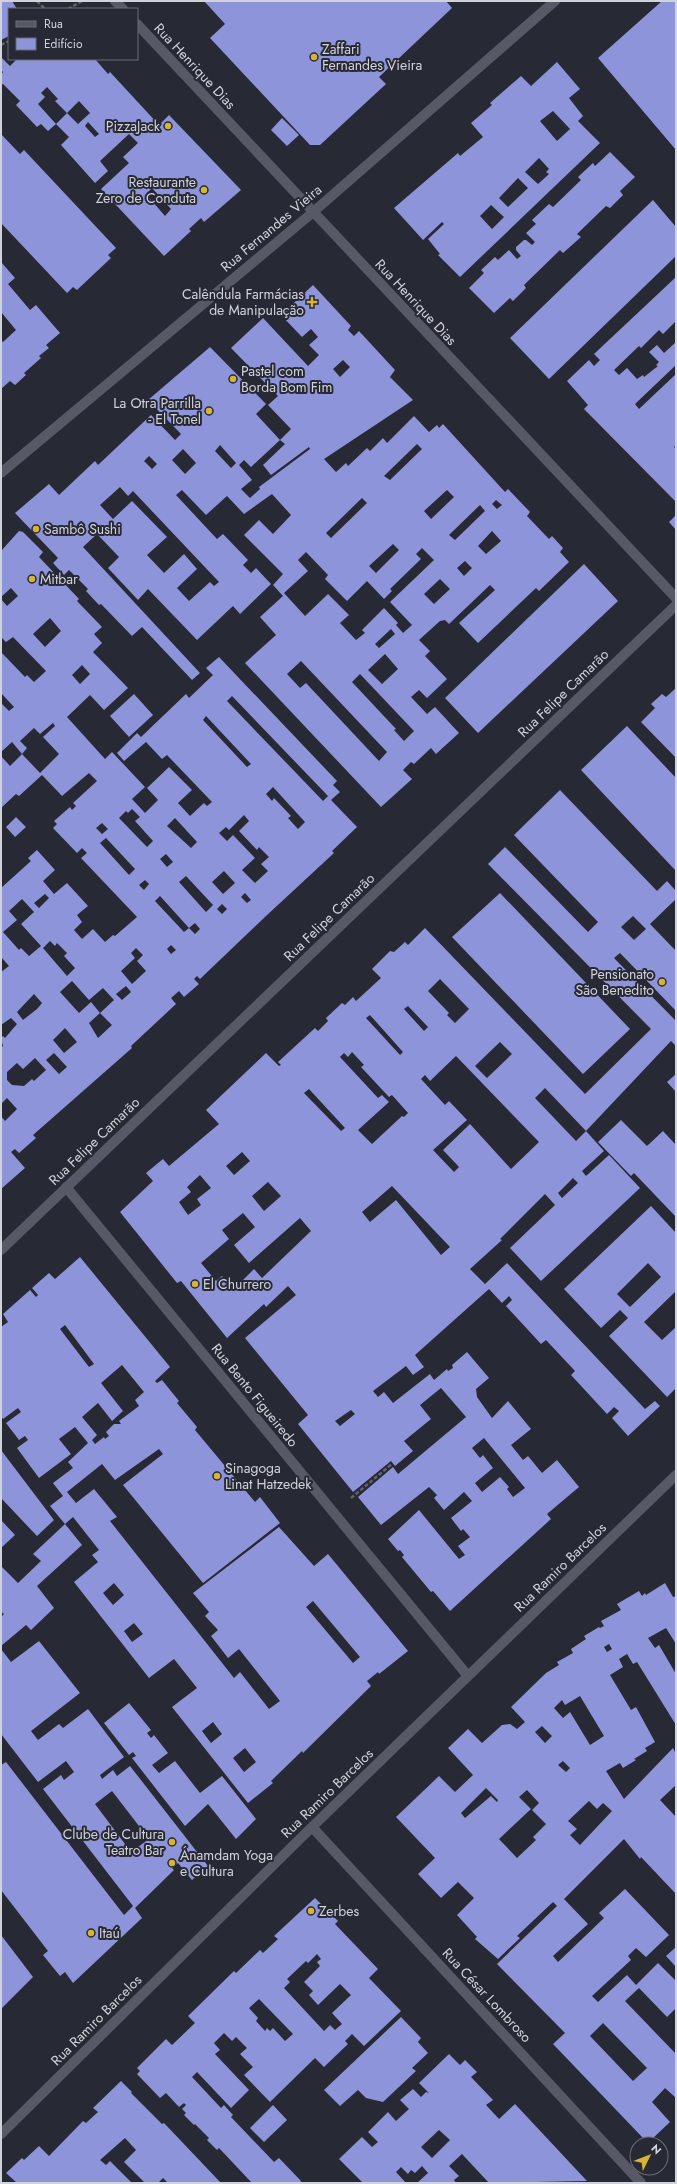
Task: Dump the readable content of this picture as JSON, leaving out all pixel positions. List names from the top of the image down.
{
  "streets": {
    "street": [
      "Rua Henrique Dias",
      "Rua Fernandes Vieira",
      "Rua Felipe Camarão",
      "Rua Bento Figueiredo",
      "Rua Ramiro Barcelos",
      "Rua César Lombroso"
    ]
  },
  "crossings": [
    ["Rua Henrique Dias", "Rua Fernandes Vieira"],
    ["Rua Felipe Camarão", "Rua Bento Figueiredo"],
    ["Rua Bento Figueiredo", "Rua Ramiro Barcelos"],
    ["Rua Ramiro Barcelos", "Rua César Lombroso"]
  ],
  "places": {
    "other": [
      "Zaffari Fernandes Vieira",
      "PizzaJack",
      "Restaurante Zero de Conduta",
      "Pastel com Borda Bom Fim",
      "La Otra Parrilla - El Tonel",
      "Sambô Sushi",
      "Mitbar",
      "Pensionato São Benedito",
      "El Churrero",
      "Sinagoga Linat Hatzedek",
      "Clube de Cultura Teatro Bar",
      "Ánamdam Yoga e Cultura",
      "Zerbes",
      "Itaú"
    ],
    "health": ["Calêndula Farmácias de Manipulação"]
  },
  "legend": ["Rua", "Edifício"],
  "north": "top right"
}
